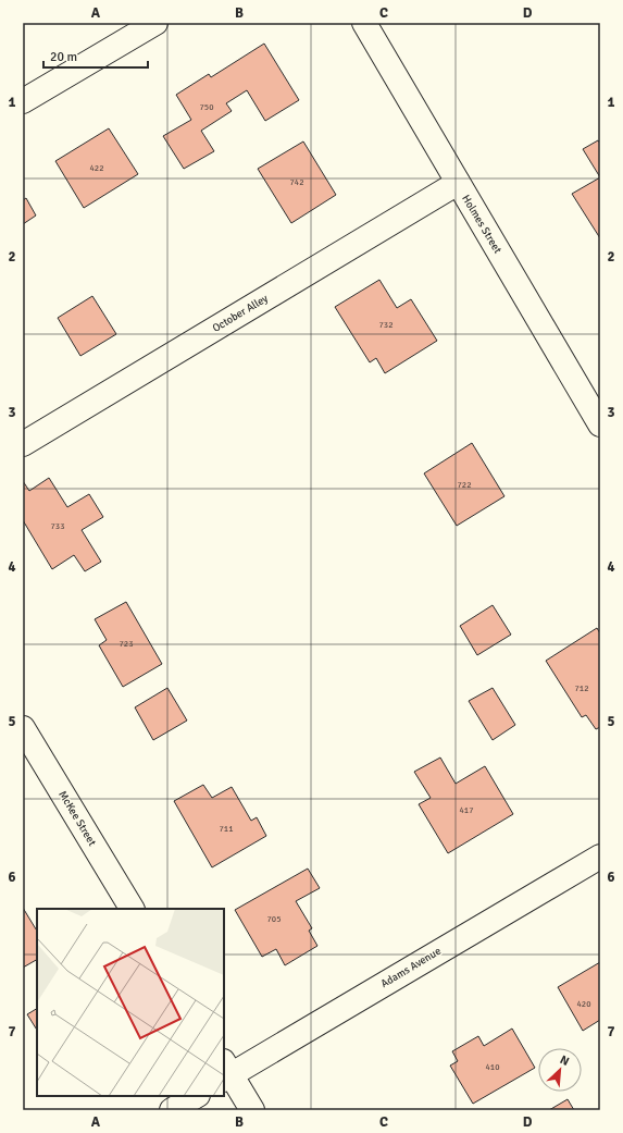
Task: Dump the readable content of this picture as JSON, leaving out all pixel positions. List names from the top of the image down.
{
  "streets": {
    "street": [
      "Holmes Street",
      "October Alley",
      "McKee Street",
      "Adams Avenue"
    ]
  },
  "crossings": [
    ["Holmes Street", "October Alley"]
  ],
  "house_numbers": [
    "750",
    "422",
    "742",
    "732",
    "722",
    "733",
    "723",
    "712",
    "417",
    "711",
    "705",
    "420",
    "410"
  ],
  "scale_bar": "20 m",
  "north": "top right",
  "grid": {
    "columns": [
      "A",
      "B",
      "C",
      "D"
    ],
    "rows": [
      "1",
      "2",
      "3",
      "4",
      "5",
      "6",
      "7"
    ]
  }
}
